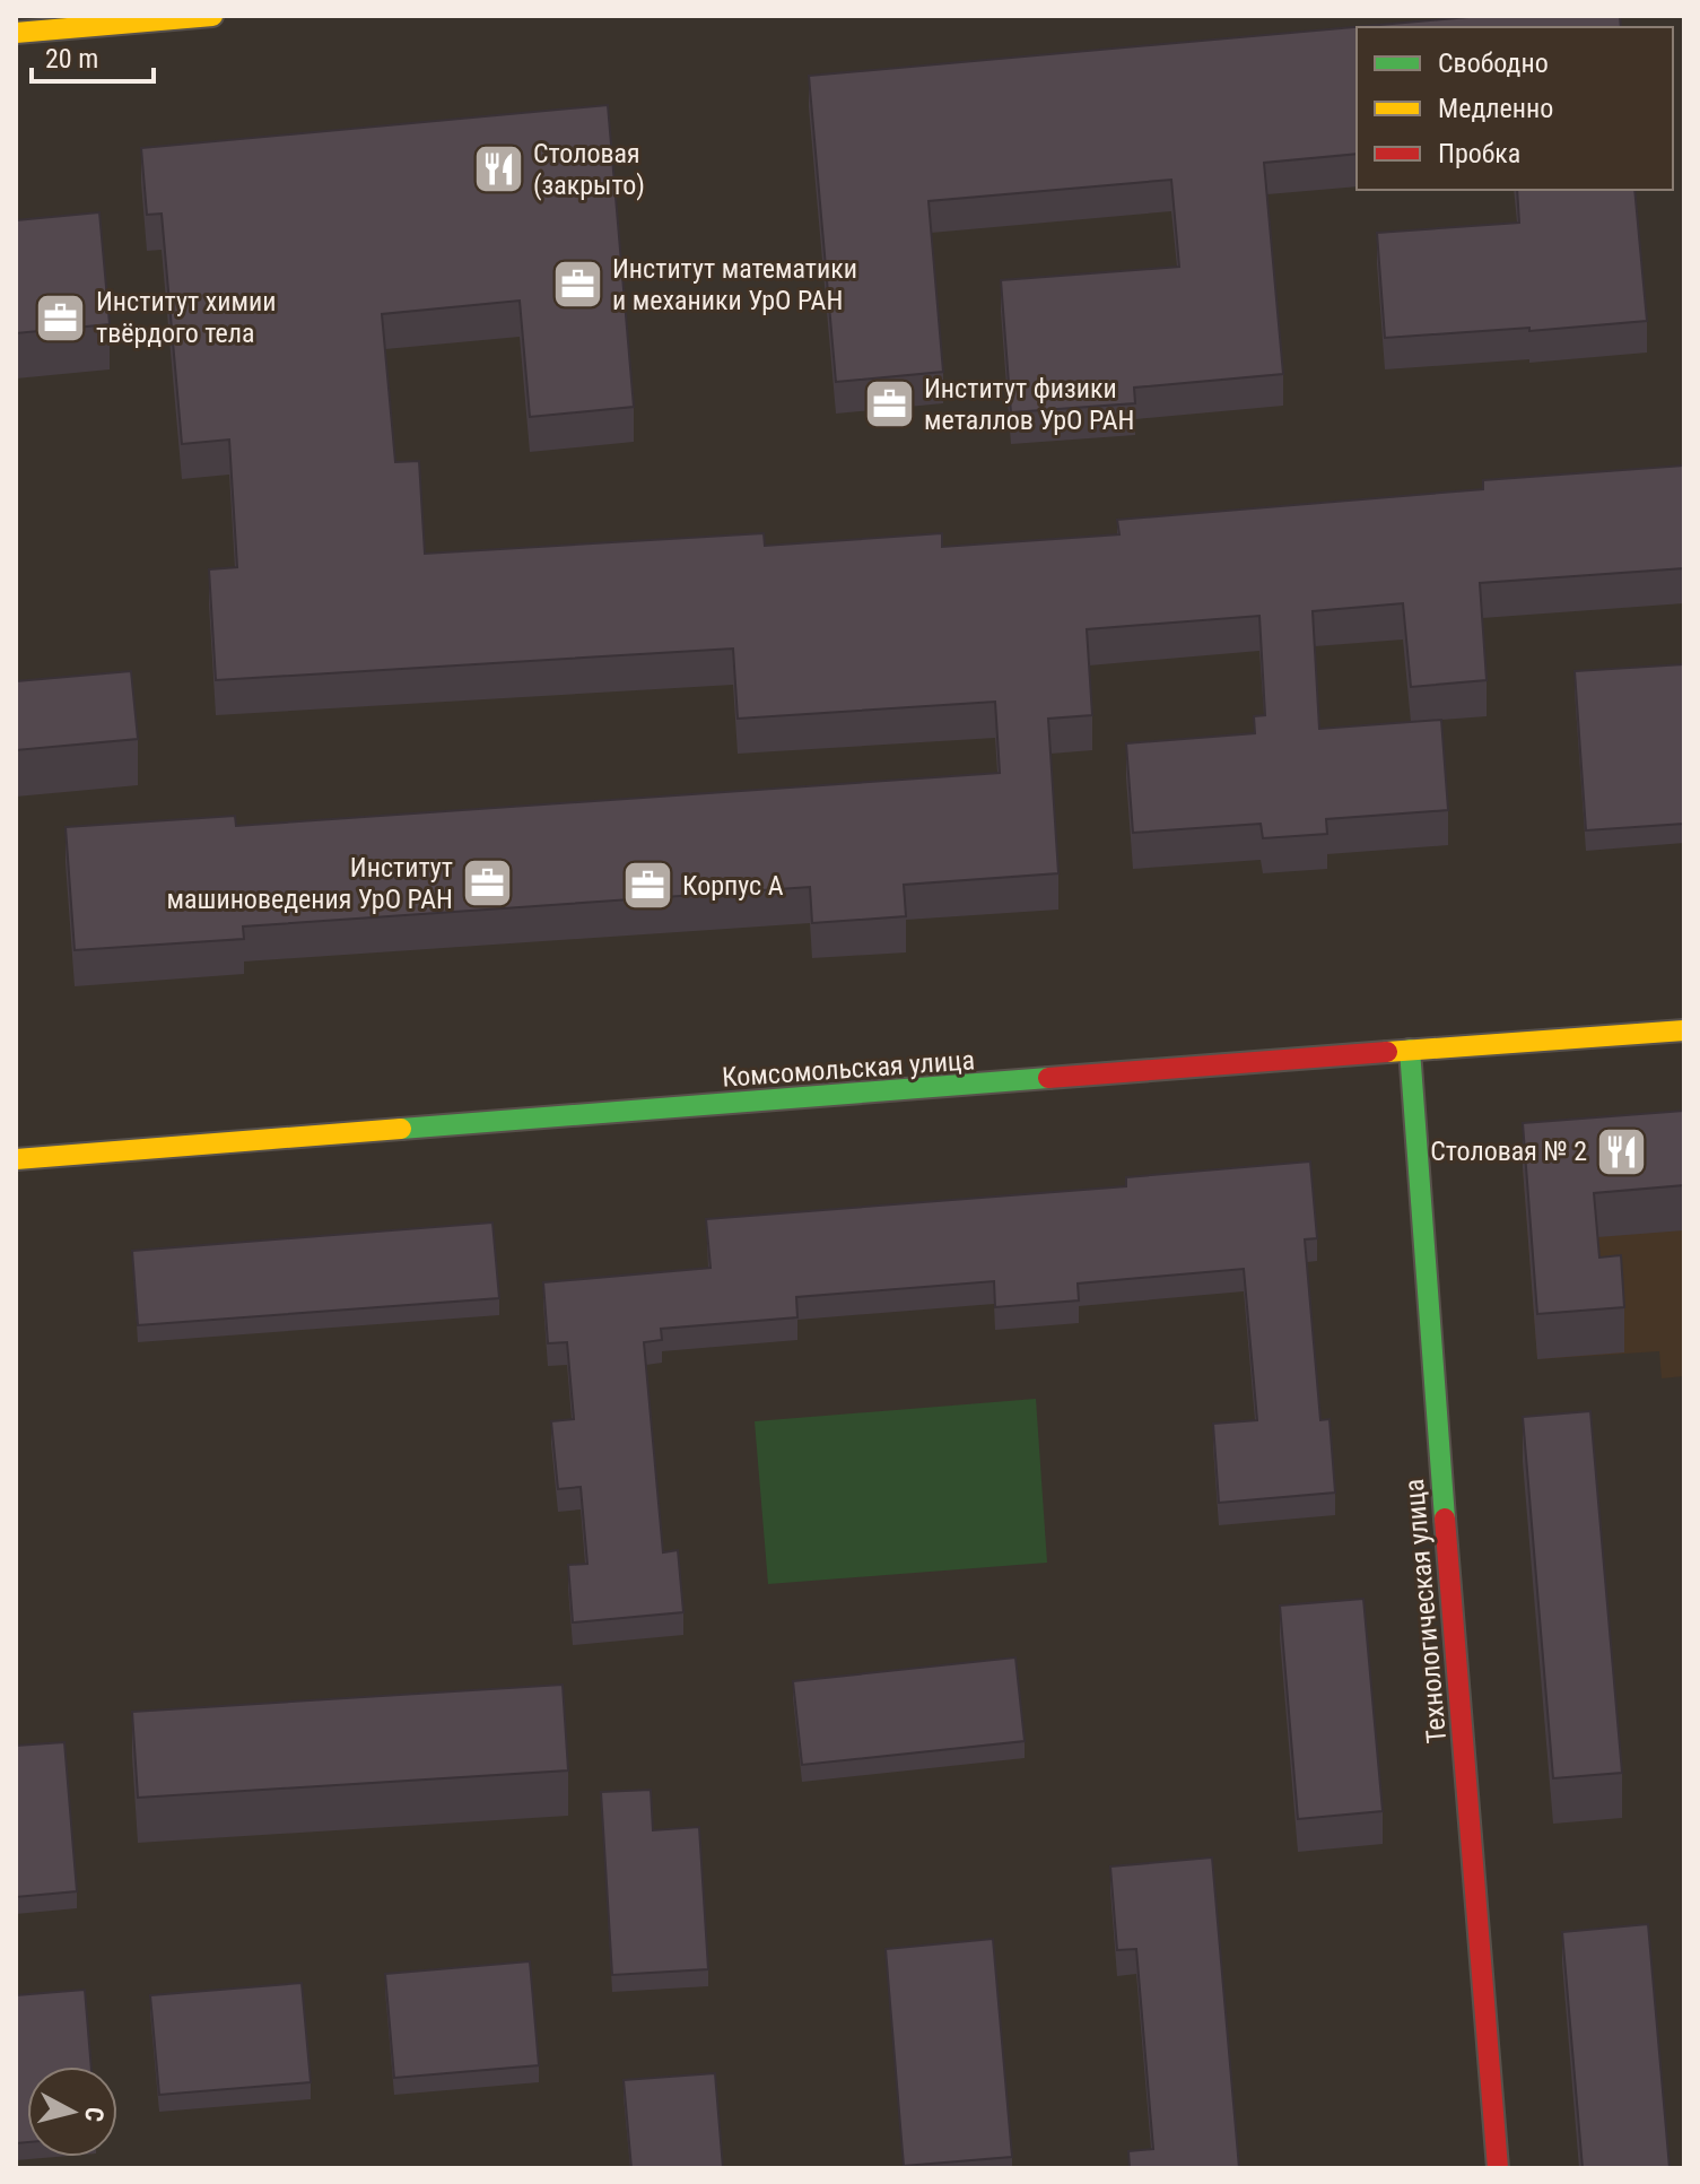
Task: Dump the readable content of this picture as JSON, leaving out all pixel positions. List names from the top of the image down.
{
  "streets": {
    "main road": ["Комсомольская улица", "Технологическая улица"]
  },
  "crossings": [
    ["Комсомольская улица", "Технологическая улица"]
  ],
  "places": {
    "restaurant": ["Столовая (закрыто)", "Столовая № 2"],
    "office": [
      "Институт математики и механики УрО РАН",
      "Институт химии твёрдого тела",
      "Институт физики металлов УрО РАН",
      "Институт машиноведения УрО РАН",
      "Корпус А"
    ]
  },
  "legend": ["Свободно", "Медленно", "Пробка"],
  "scale_bar": "20 m",
  "north": "right"
}
